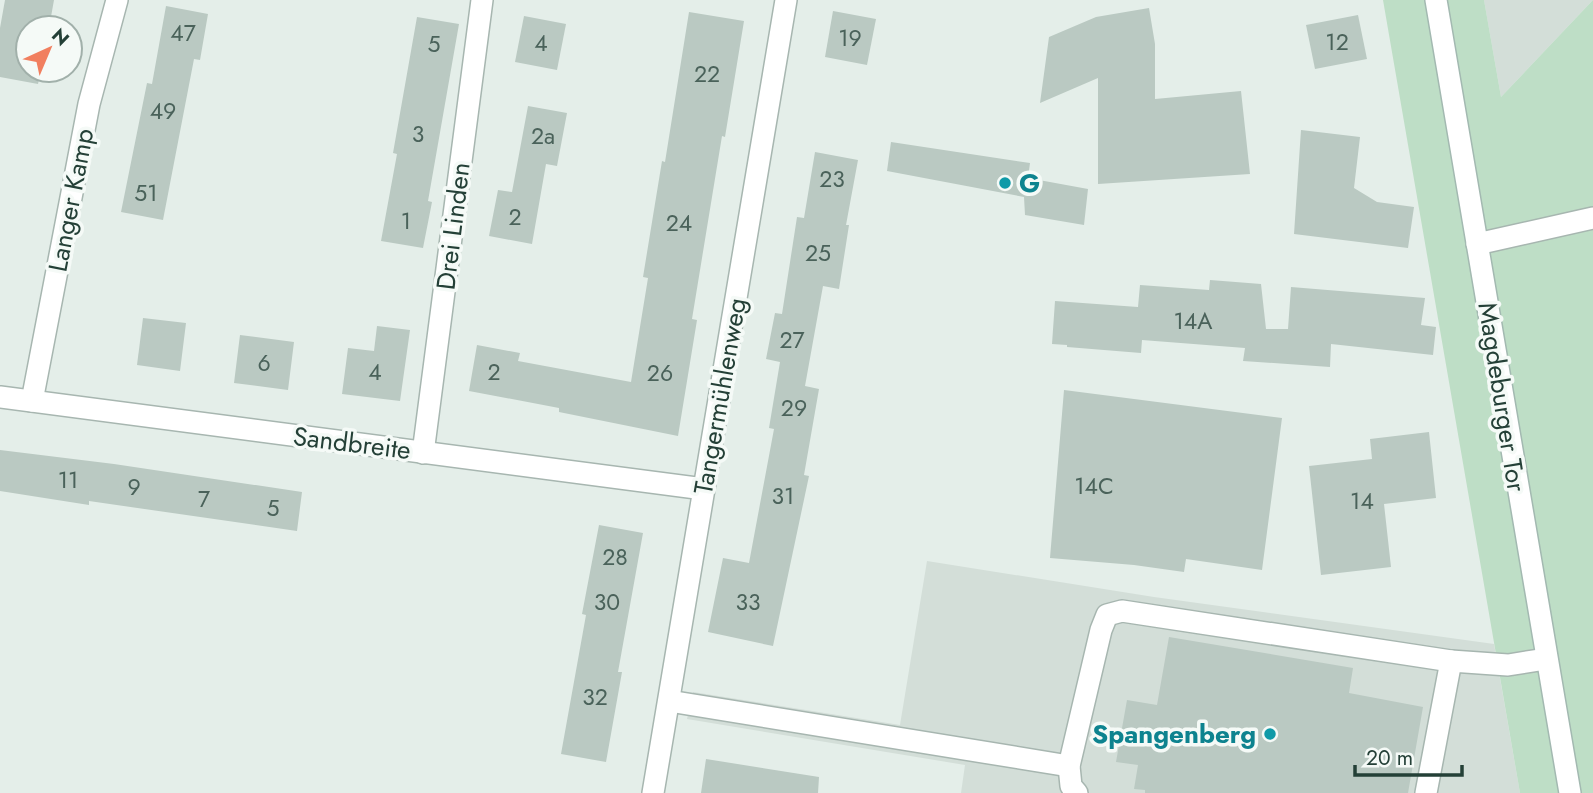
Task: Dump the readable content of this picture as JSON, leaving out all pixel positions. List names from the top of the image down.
{
  "streets": {
    "street": [
      "Langer Kamp",
      "Drei Linden",
      "Tangermühlenweg",
      "Magdeburger Tor",
      "Sandbreite"
    ]
  },
  "crossings": [
    ["Langer Kamp", "Sandbreite"],
    ["Drei Linden", "Sandbreite"],
    ["Tangermühlenweg", "Sandbreite"]
  ],
  "places": ["G", "Spangenberg"],
  "house_numbers": [
    "47",
    "19",
    "12",
    "4",
    "5",
    "22",
    "49",
    "3",
    "2a",
    "23",
    "51",
    "2",
    "1",
    "24",
    "25",
    "14A",
    "27",
    "6",
    "4",
    "2",
    "26",
    "29",
    "11",
    "14C",
    "9",
    "31",
    "7",
    "14",
    "5",
    "28",
    "30",
    "33",
    "32"
  ],
  "scale_bar": "20 m",
  "north": "top right"
}
